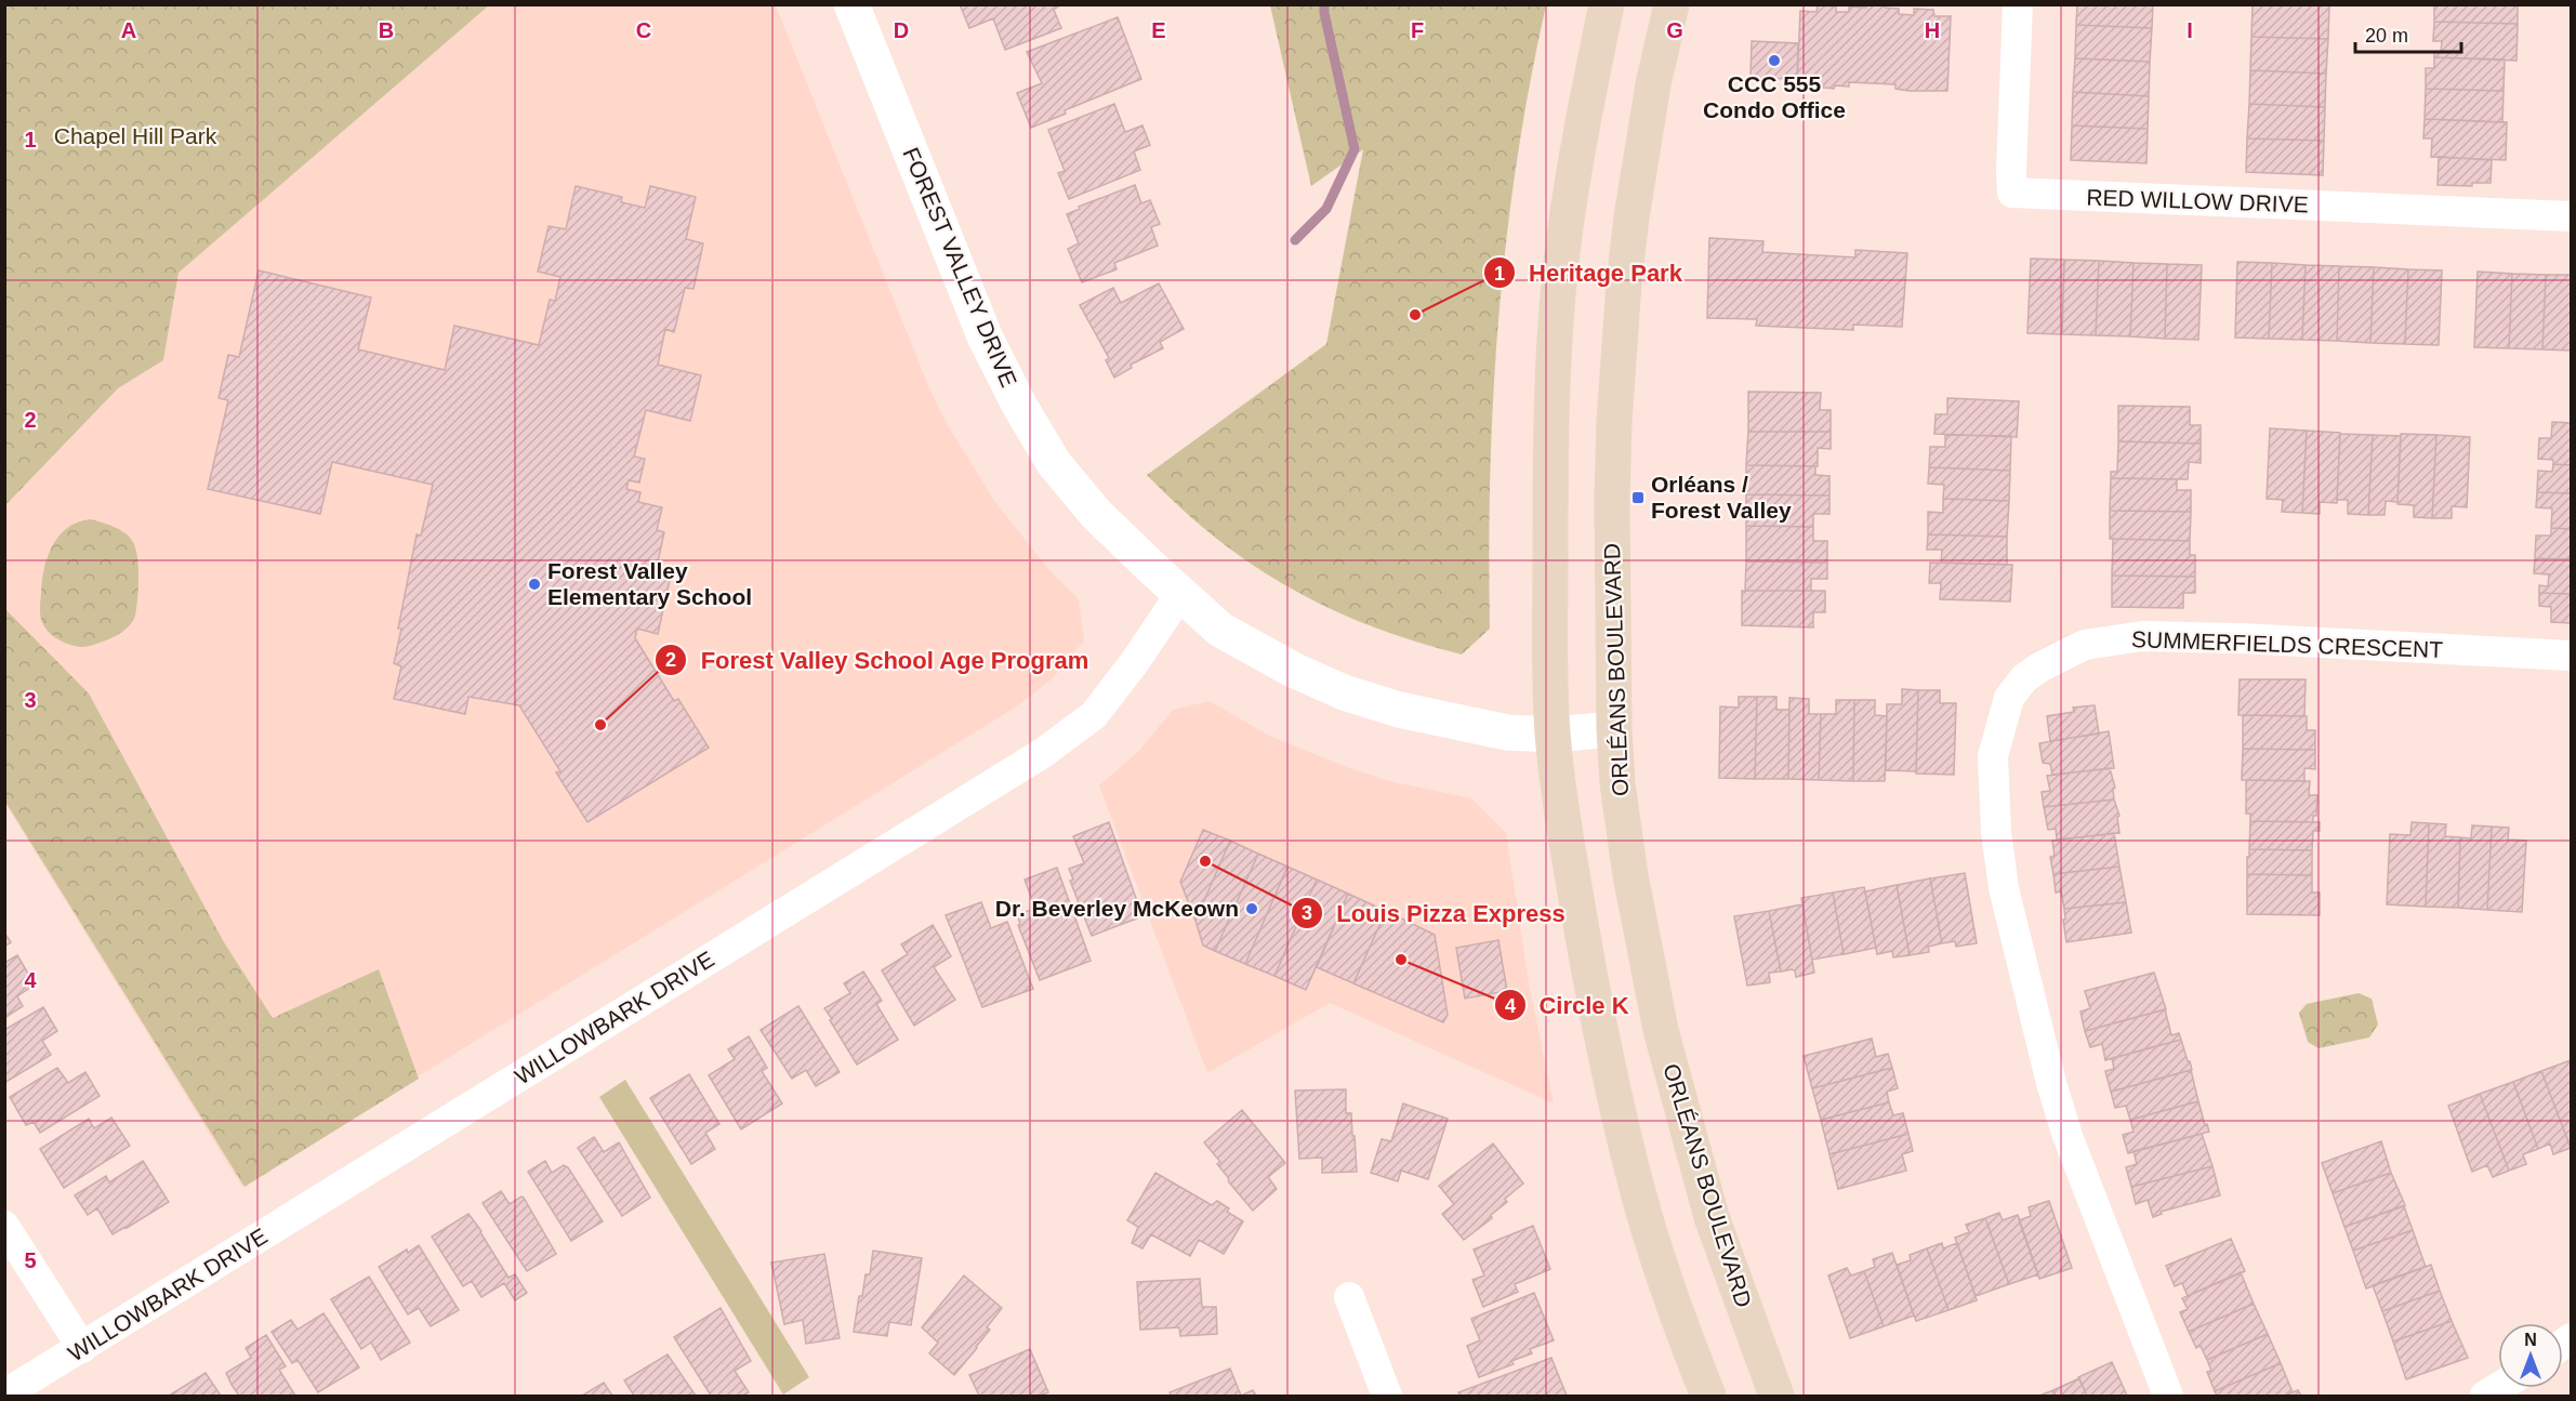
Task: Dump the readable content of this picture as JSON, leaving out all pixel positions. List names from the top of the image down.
{
  "streets": {
    "main road": ["ORLÉANS BOULEVARD"],
    "street": [
      "RED WILLOW DRIVE",
      "FOREST VALLEY DRIVE",
      "SUMMERFIELDS CRESCENT",
      "WILLOWBARK DRIVE"
    ]
  },
  "crossings": [
    ["FOREST VALLEY DRIVE", "ORLÉANS BOULEVARD"],
    ["FOREST VALLEY DRIVE", "WILLOWBARK DRIVE"]
  ],
  "parks": ["Chapel Hill Park"],
  "places": {
    "other": [
      "CCC 555 Condo Office",
      "Heritage Park",
      "Forest Valley Elementary School",
      "Forest Valley School Age Program",
      "Louis Pizza Express",
      "Dr. Beverley McKeown",
      "Circle K"
    ],
    "transit": ["Orléans / Forest Valley"]
  },
  "scale_bar": "20 m",
  "north": "top",
  "grid": {
    "columns": [
      "A",
      "B",
      "C",
      "D",
      "E",
      "F",
      "G",
      "H",
      "I"
    ],
    "rows": [
      "1",
      "2",
      "3",
      "4",
      "5"
    ]
  }
}
